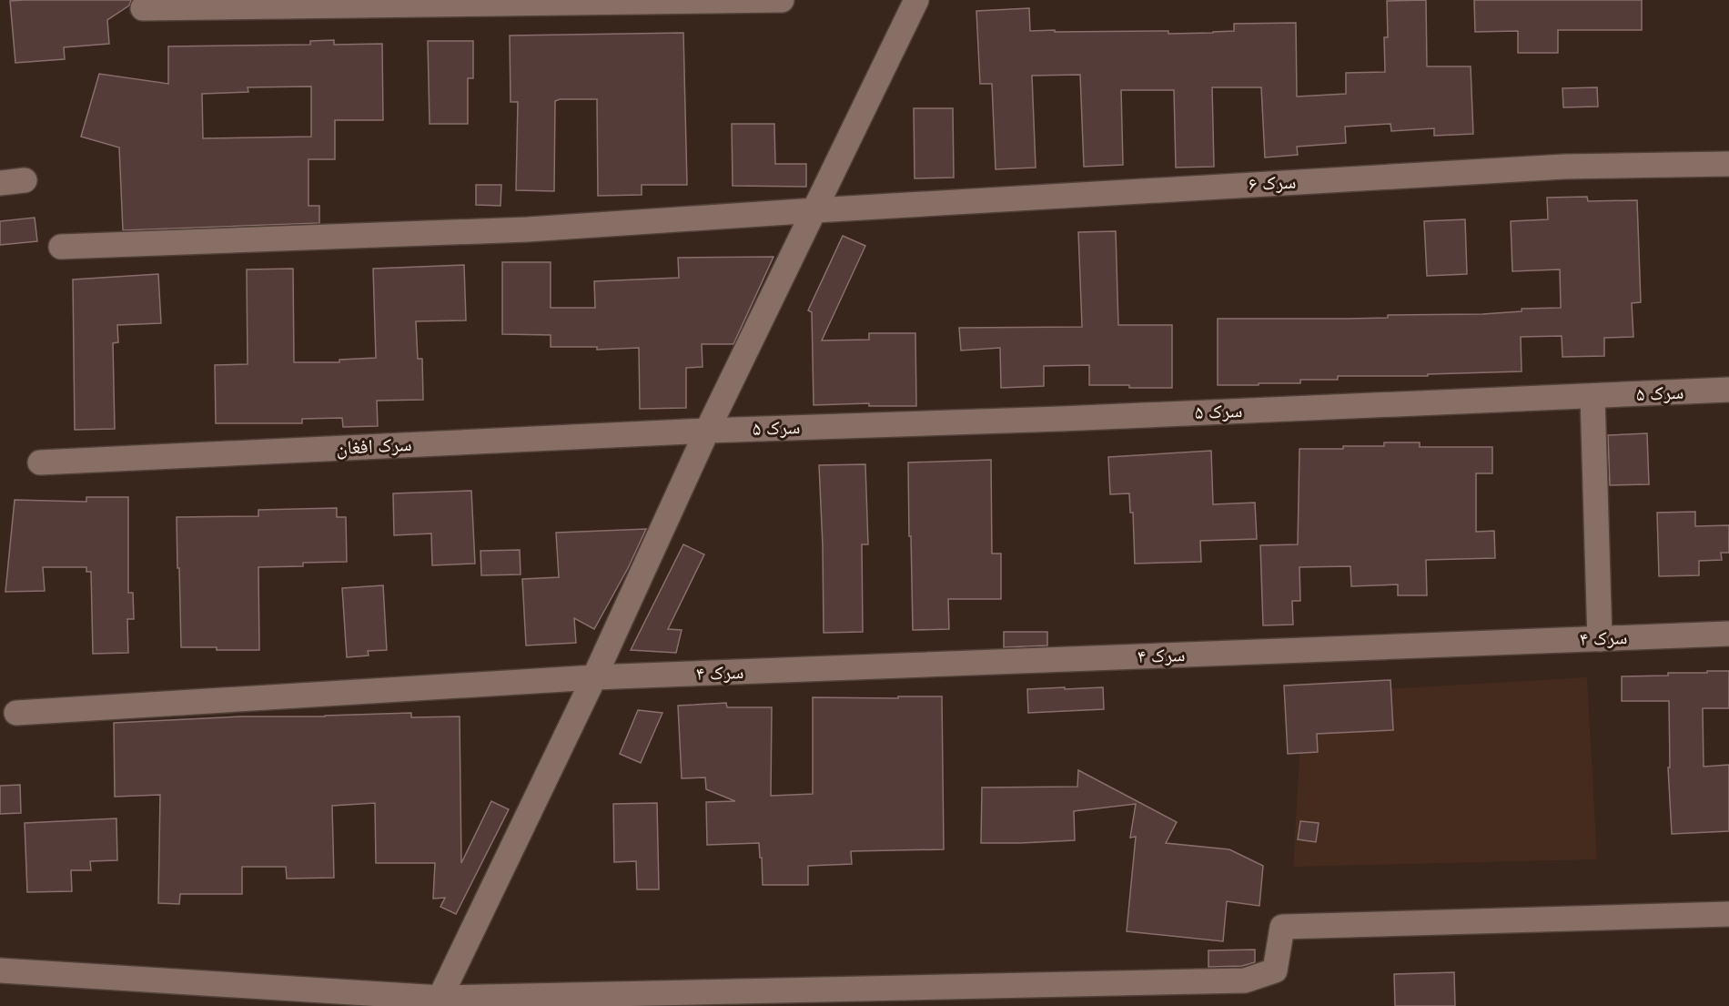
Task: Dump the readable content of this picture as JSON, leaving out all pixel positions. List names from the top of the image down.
{
  "streets": {
    "street": [
      "سرک ۶",
      "سرک ۵",
      "سرک افغان",
      "سرک ۴"
    ]
  },
  "crossings": [
    ["سرک ۵", "سرک افغان"]
  ]
}
